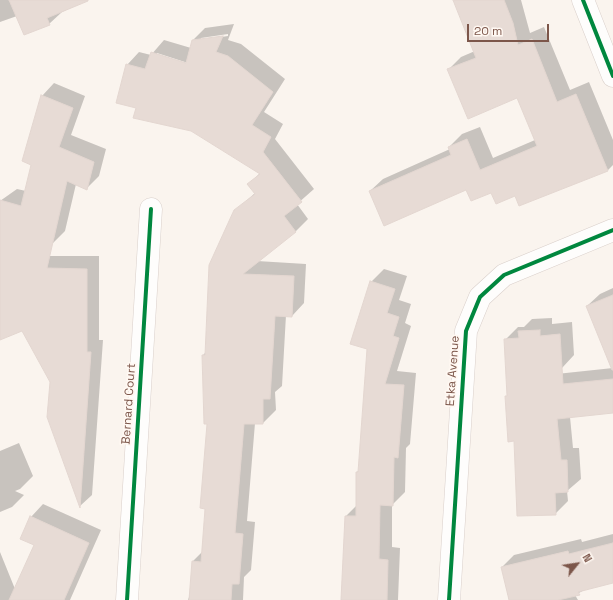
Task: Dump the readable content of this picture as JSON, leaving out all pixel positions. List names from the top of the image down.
{
  "streets": {
    "street": ["Etka Avenue", "Bernard Court"]
  },
  "scale_bar": "20 m",
  "north": "top right"
}
